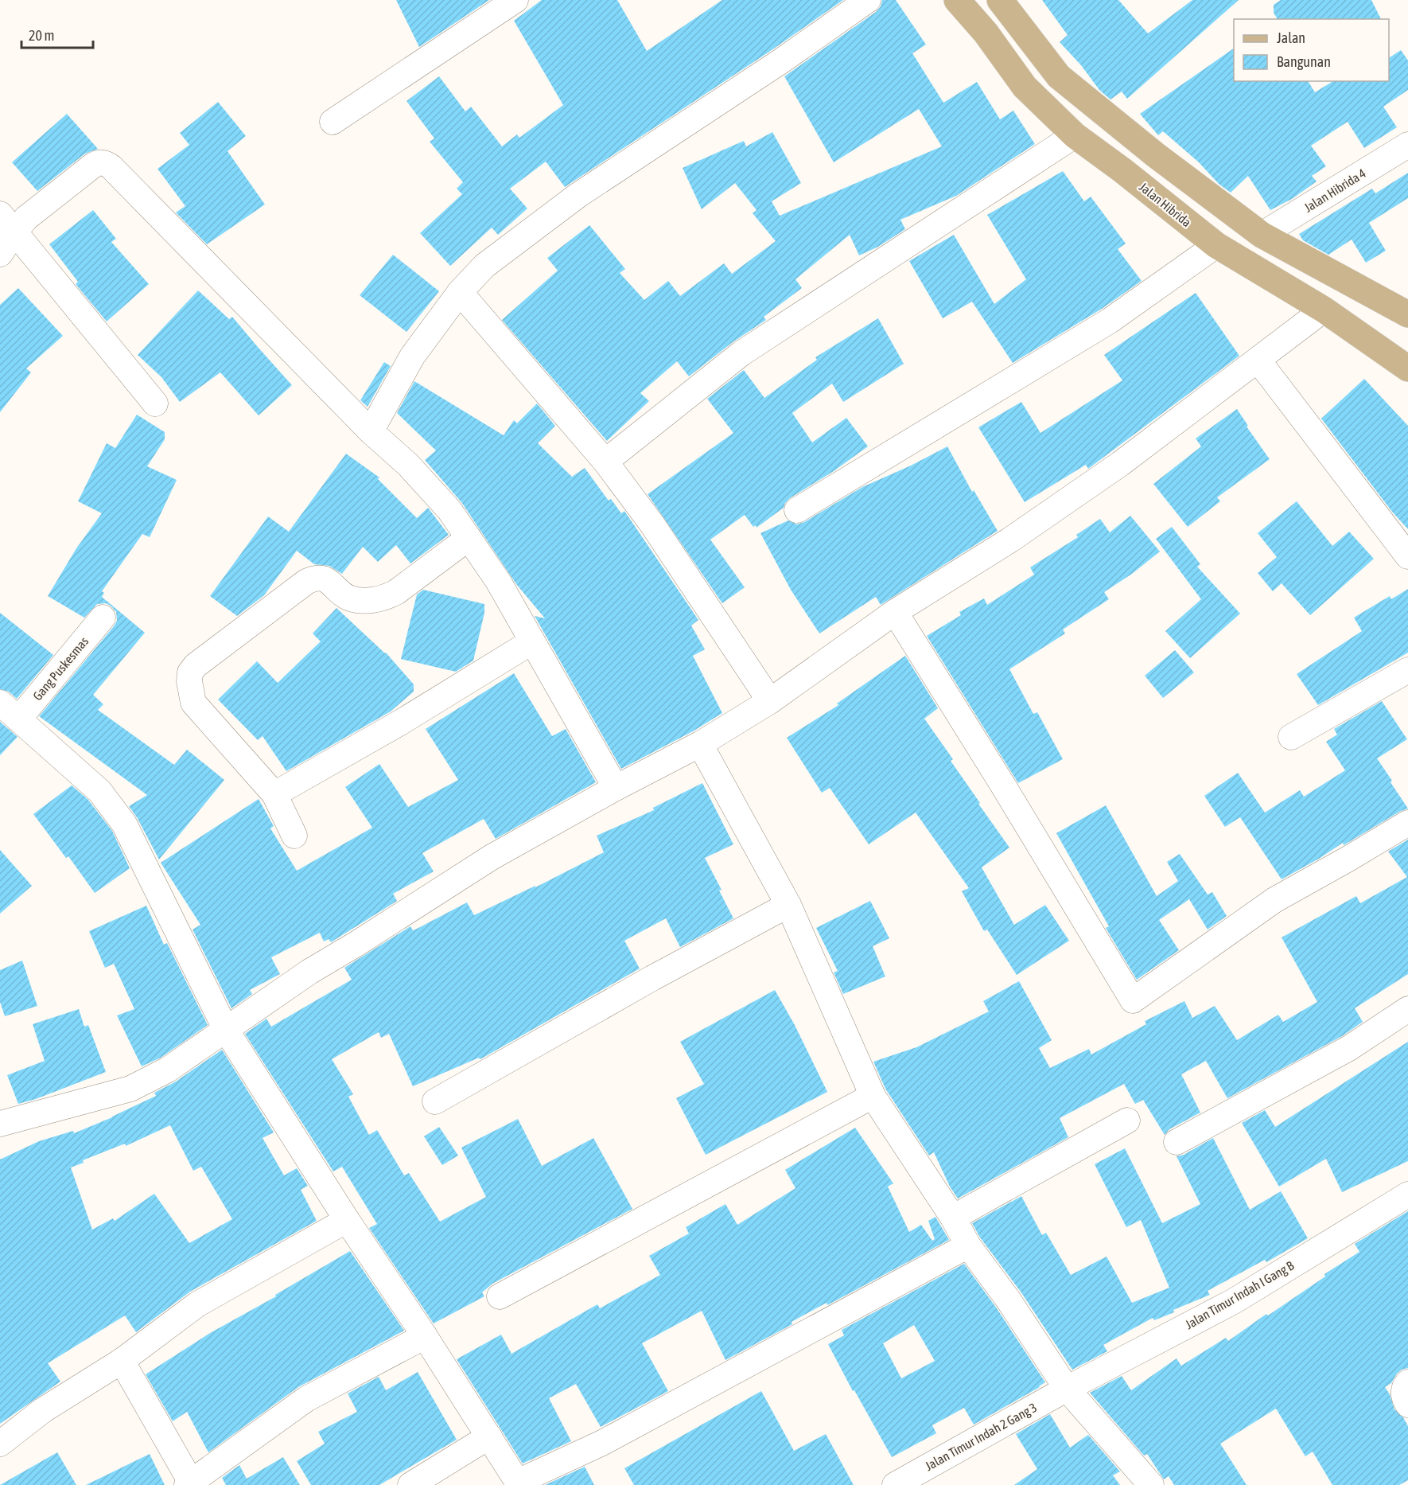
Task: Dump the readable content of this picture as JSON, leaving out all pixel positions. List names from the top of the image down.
{
  "streets": {
    "main road": ["Jalan Hibrida"],
    "street": [
      "Jalan Hibrida 4",
      "Gang Puskesmas",
      "Jalan Timur Indah I Gang B",
      "Jalan Timur Indah 2 Gang 3"
    ]
  },
  "crossings": [
    ["Jalan Timur Indah I Gang B", "Jalan Timur Indah 2 Gang 3"]
  ],
  "legend": ["Jalan", "Bangunan"],
  "scale_bar": "20 m"
}
